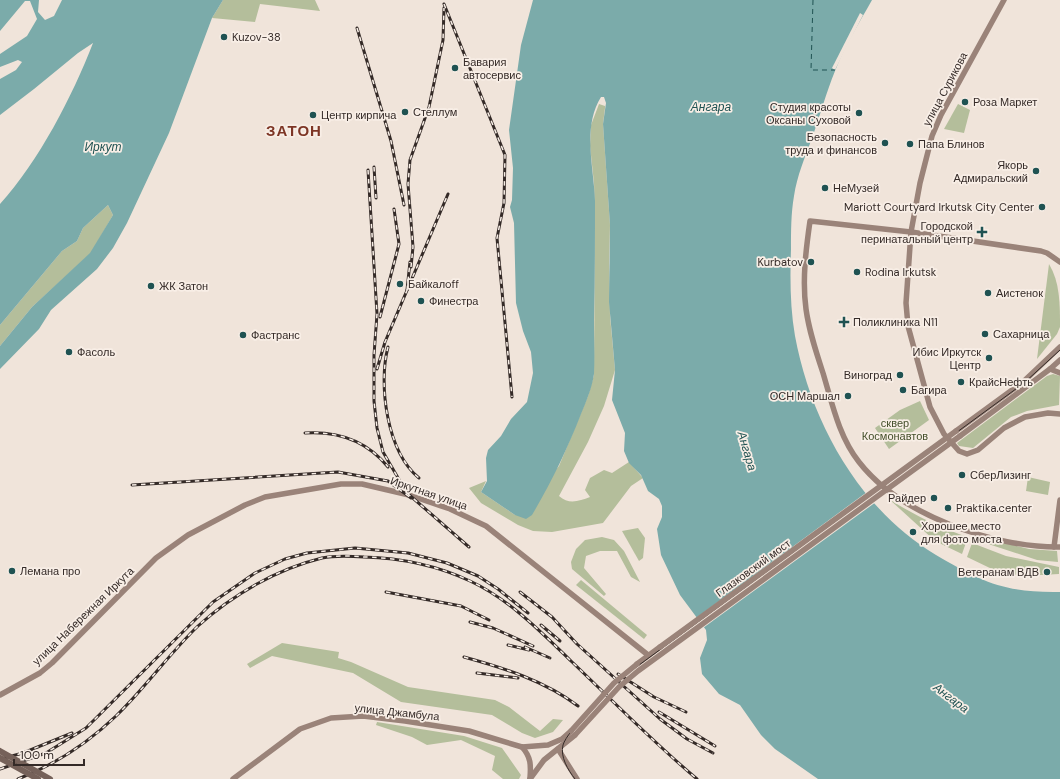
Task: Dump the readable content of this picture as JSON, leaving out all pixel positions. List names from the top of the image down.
{
  "streets": {
    "main road": [
      "улица Сурикова",
      "Иркутная улица",
      "Глазковский мост",
      "улица Набережная Иркута",
      "улица Джамбула"
    ]
  },
  "crossings": [
    ["Иркутная улица", "Глазковский мост"],
    ["Иркутная улица", "улица Набережная Иркута"],
    ["Глазковский мост", "улица Джамбула"]
  ],
  "districts": ["ЗАТОН"],
  "water": ["Ангара", "Иркут"],
  "parks": ["сквер Космонавтов"],
  "places": {
    "other": [
      "Kuzov-38",
      "Бавария автосервис",
      "Роза Маркет",
      "Стеллум",
      "Студия красоты Оксаны Суховой",
      "Центр кирпича",
      "Безопасность труда и финансов",
      "Папа Блинов",
      "Якорь Адмиральский",
      "НеМузей",
      "Mariott Courtyard Irkutsk City Center",
      "Kurbatov",
      "Rodina Irkutsk",
      "Байкалoff",
      "ЖК Затон",
      "Аистенок",
      "Финестра",
      "Сахарница",
      "Фастранс",
      "Фасоль",
      "Ибис Иркутск Центр",
      "Виноград",
      "КрайсНефть",
      "Багира",
      "ОСН Маршал",
      "СберЛизинг",
      "Райдер",
      "Praktika.center",
      "Хорошее место для фото моста",
      "Лемана про",
      "Ветеранам ВДВ"
    ],
    "health": ["Городской перинатальный центр", "Поликлиника N11"]
  },
  "scale_bar": "100 m"
}
